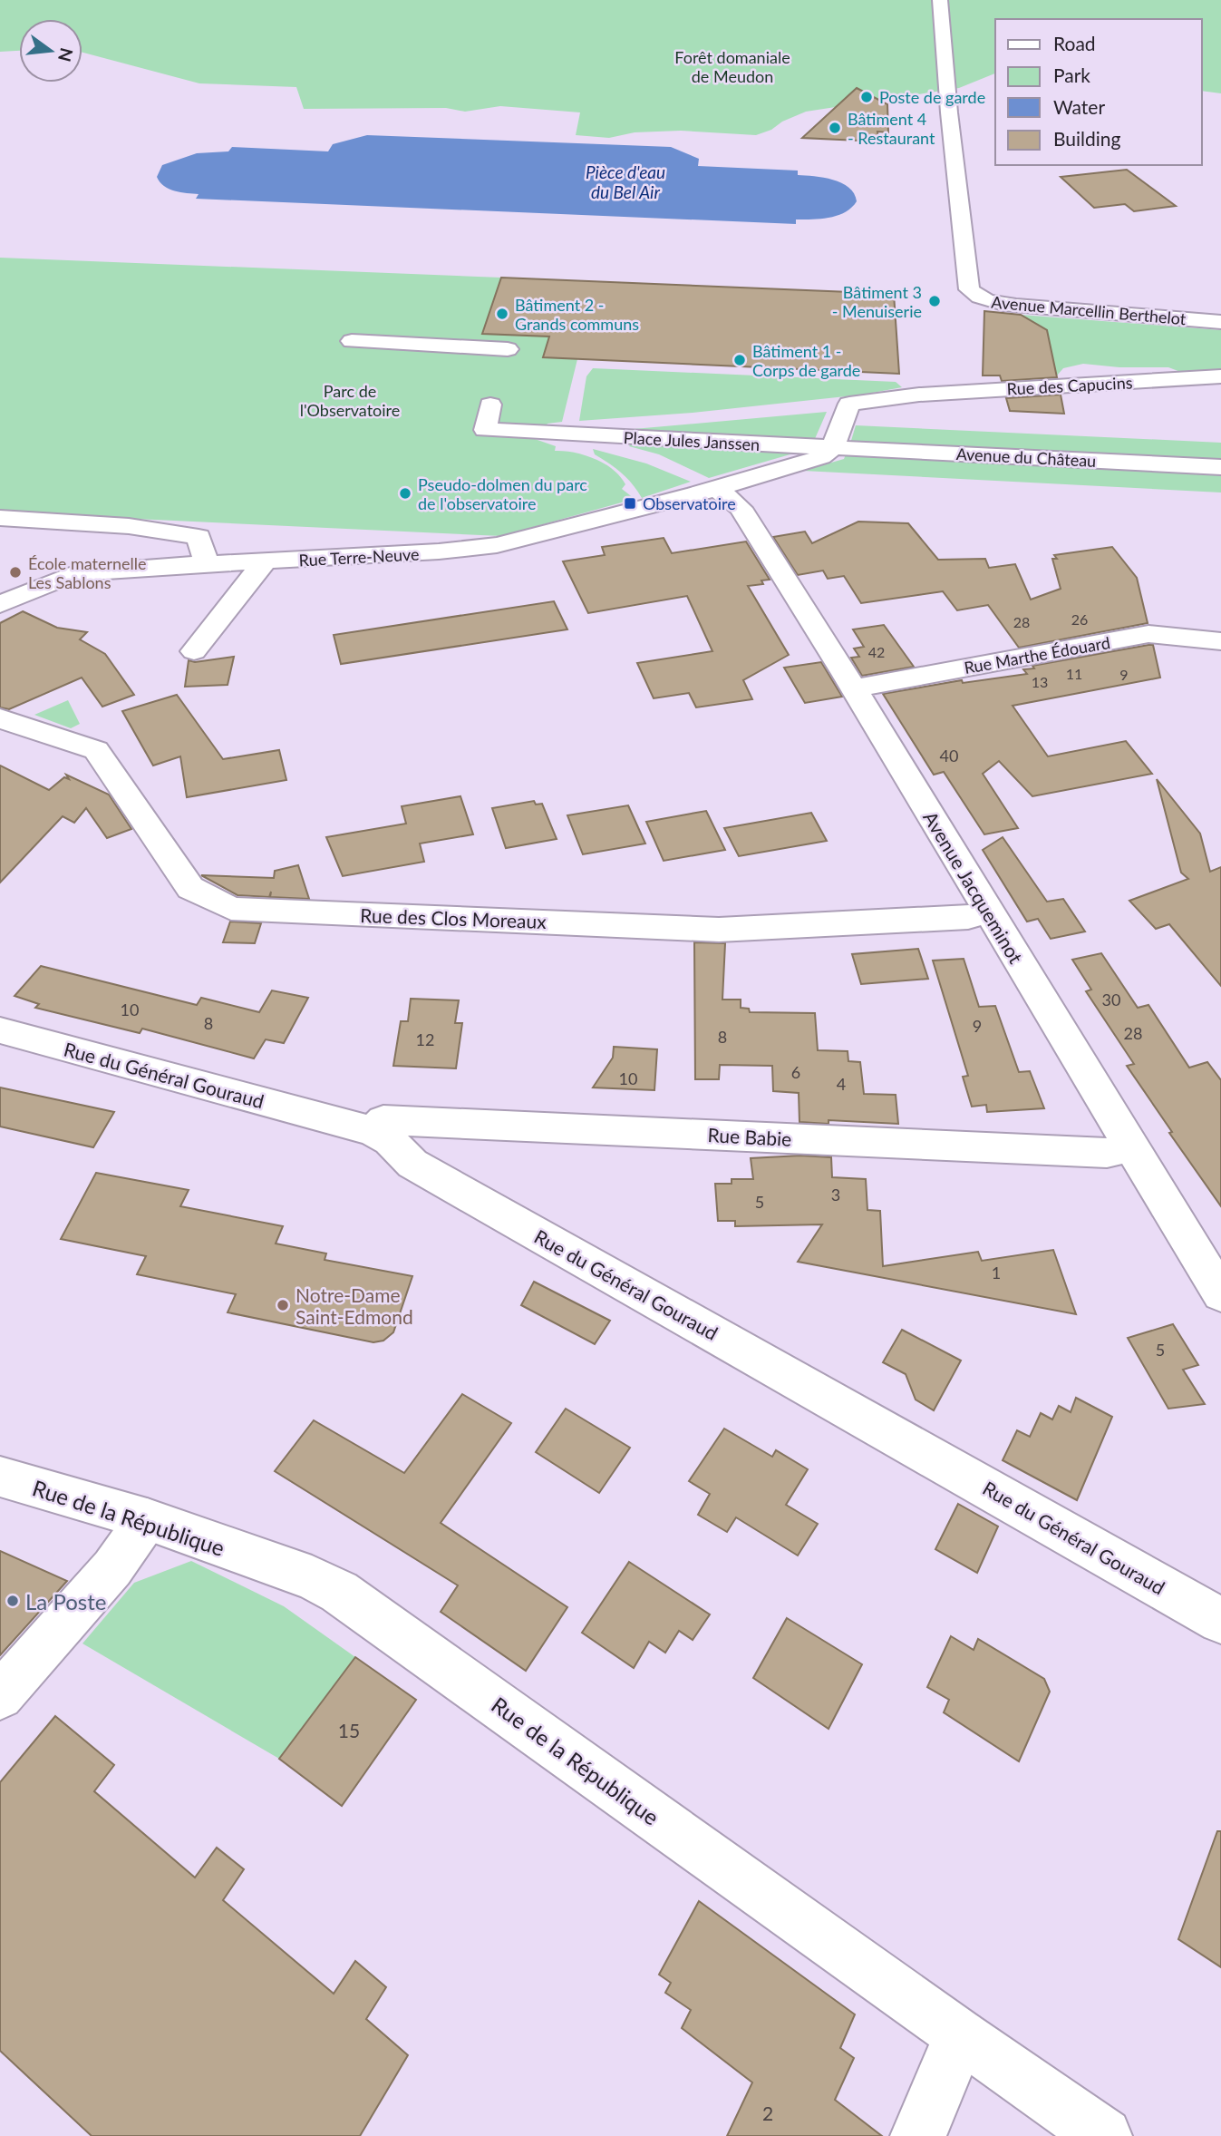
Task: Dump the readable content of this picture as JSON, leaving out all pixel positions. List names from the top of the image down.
{
  "streets": {
    "street": [
      "Avenue Marcellin Berthelot",
      "Rue des Capucins",
      "Place Jules Janssen",
      "Avenue du Château",
      "Rue Terre-Neuve",
      "Rue Marthe Édouard",
      "Avenue Jacqueminot",
      "Rue des Clos Moreaux",
      "Rue du Général Gouraud",
      "Rue Babie",
      "Rue de la République"
    ]
  },
  "crossings": [
    ["Rue des Capucins", "Place Jules Janssen"],
    ["Rue des Capucins", "Avenue du Château"],
    ["Place Jules Janssen", "Avenue du Château"],
    ["Place Jules Janssen", "Rue Terre-Neuve"],
    ["Place Jules Janssen", "Avenue Jacqueminot"],
    ["Rue Terre-Neuve", "Avenue Jacqueminot"],
    ["Rue Marthe Édouard", "Avenue Jacqueminot"],
    ["Avenue Jacqueminot", "Rue des Clos Moreaux"],
    ["Avenue Jacqueminot", "Rue Babie"],
    ["Rue du Général Gouraud", "Rue Babie"]
  ],
  "water": ["Pièce d'eau du Bel Air"],
  "parks": ["Forêt domaniale de Meudon", "Parc de l'Observatoire"],
  "places": {
    "other": [
      "Poste de garde",
      "Bâtiment 4 - Restaurant",
      "Bâtiment 3 - Menuiserie",
      "Bâtiment 2 - Grands communs",
      "Bâtiment 1 - Corps de garde",
      "Pseudo-dolmen du parc de l'observatoire",
      "École maternelle Les Sablons",
      "Notre-Dame Saint-Edmond",
      "La Poste"
    ],
    "transit": ["Observatoire"]
  },
  "house_numbers": [
    "26",
    "28",
    "42",
    "11",
    "9",
    "13",
    "40",
    "30",
    "10",
    "8",
    "9",
    "28",
    "8",
    "12",
    "6",
    "10",
    "4",
    "3",
    "5",
    "1",
    "5",
    "15",
    "2"
  ],
  "legend": [
    "Road",
    "Park",
    "Water",
    "Building"
  ],
  "north": "right"
}
